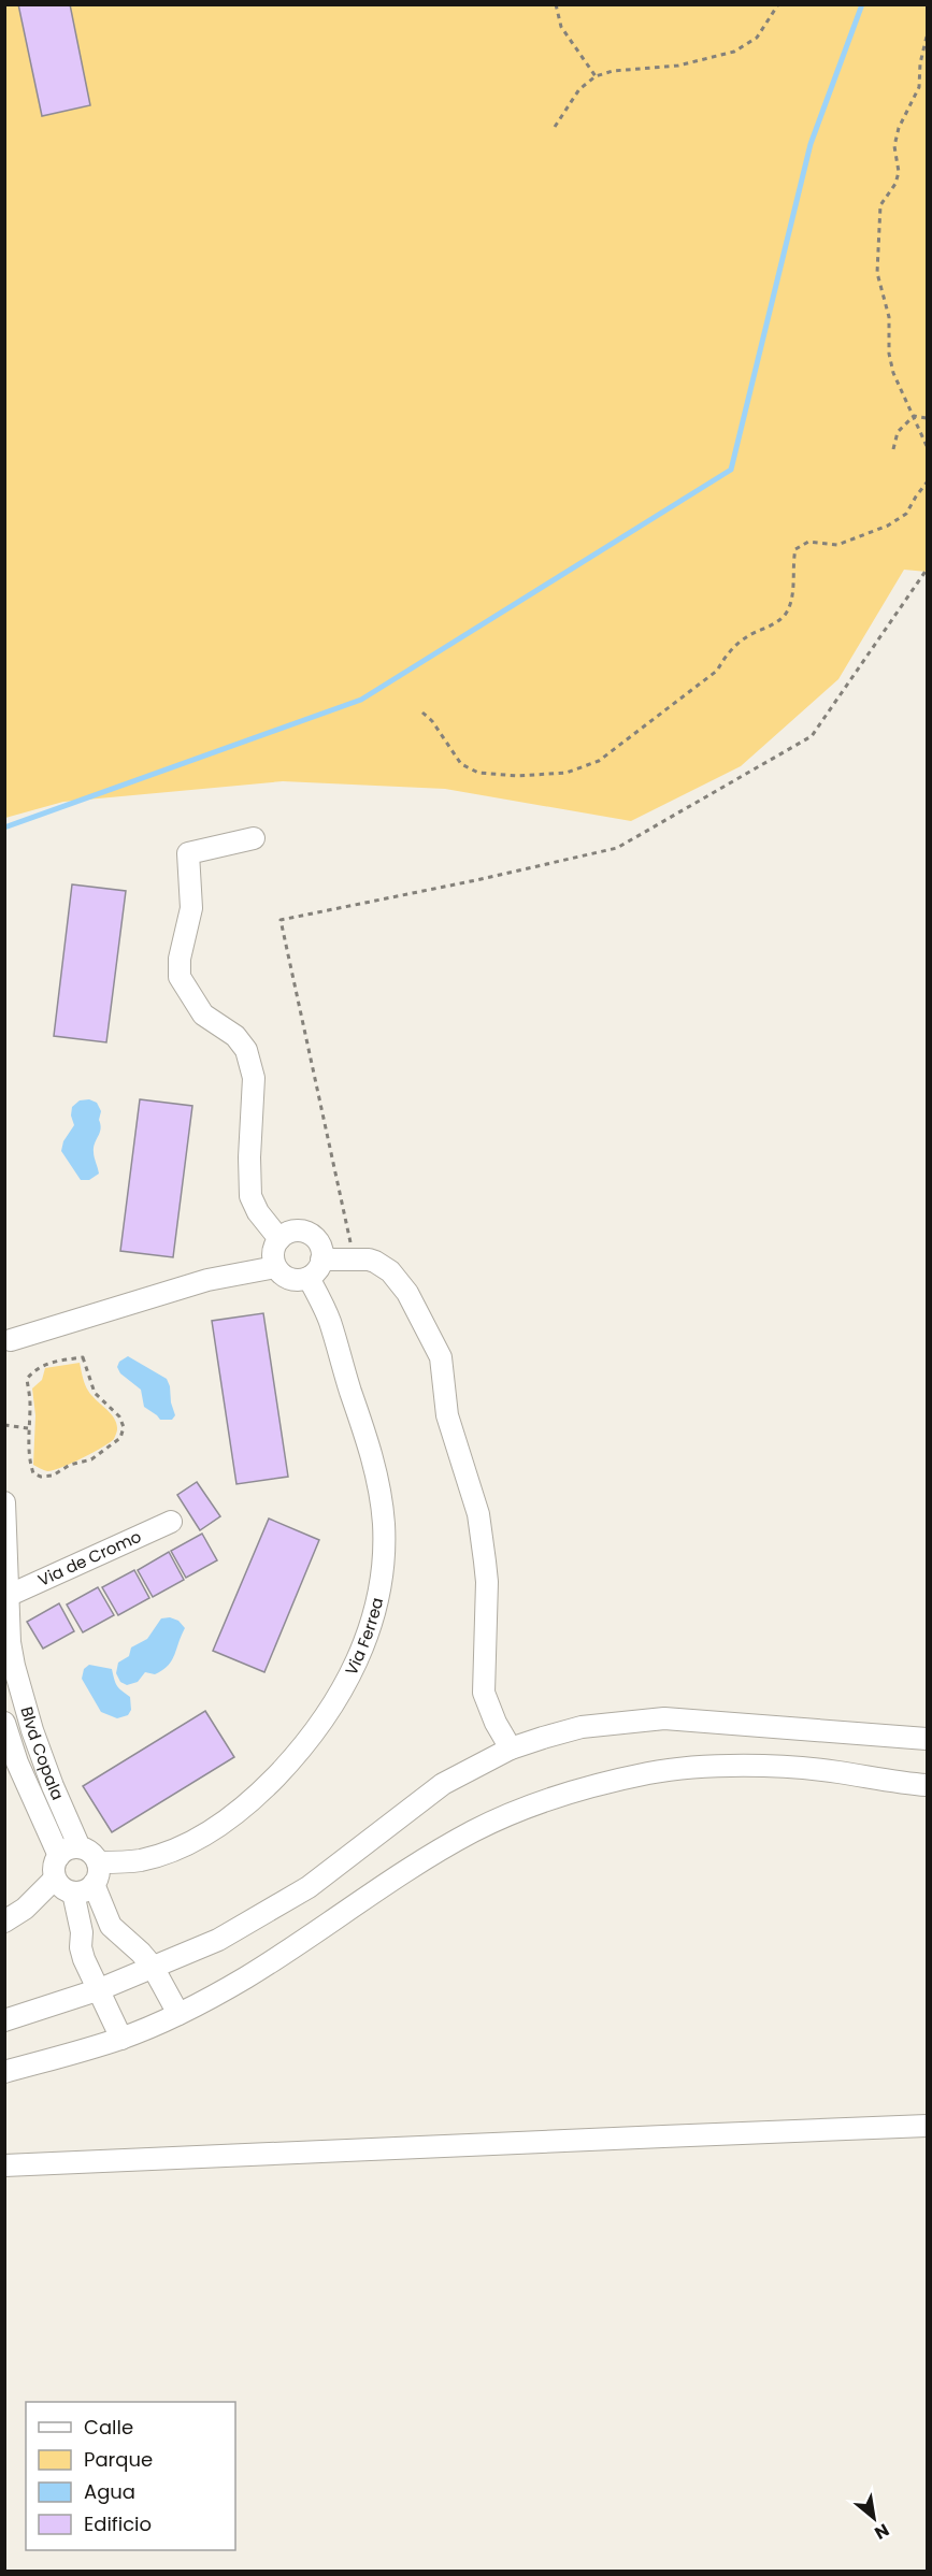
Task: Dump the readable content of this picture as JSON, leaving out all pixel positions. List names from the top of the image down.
{
  "streets": {
    "street": ["Via de Cromo", "Via Ferrea", "Blvd Copala"]
  },
  "crossings": [
    ["Via de Cromo", "Blvd Copala"],
    ["Via Ferrea", "Blvd Copala"]
  ],
  "legend": [
    "Calle",
    "Parque",
    "Agua",
    "Edificio"
  ],
  "north": "bottom right"
}
